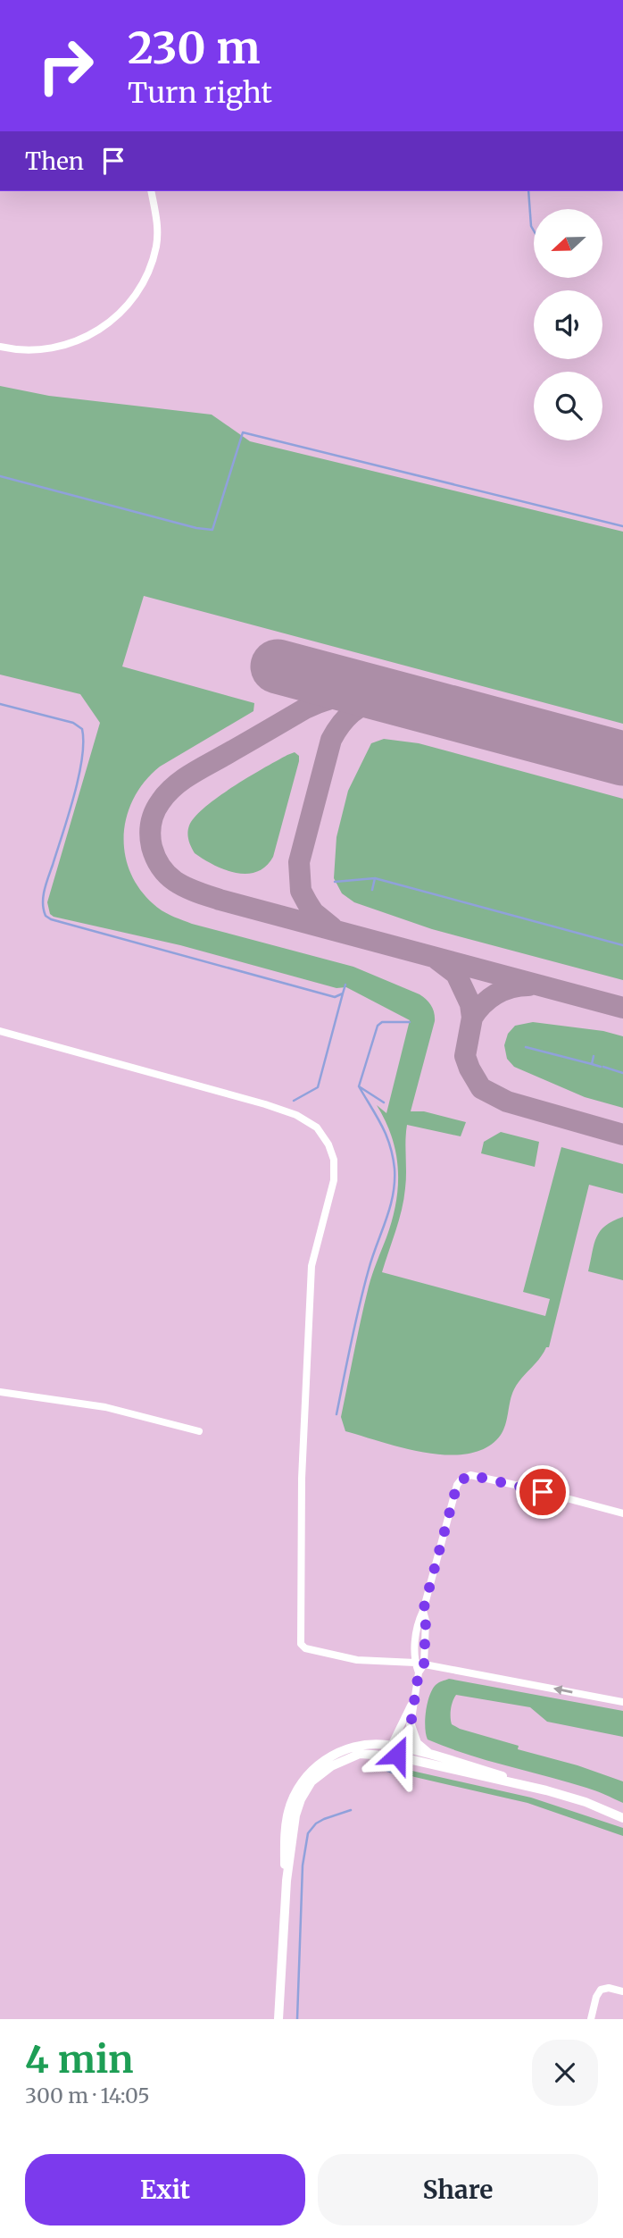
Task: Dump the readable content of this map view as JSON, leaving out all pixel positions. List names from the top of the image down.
{
  "north": "left",
  "page": {
    "turn": ["230 m", "Turn right"],
    "then": "Then",
    "heading": ["4 min", "300 m · 14:05"],
    "buttons": ["Exit", "Share"]
  }
}
